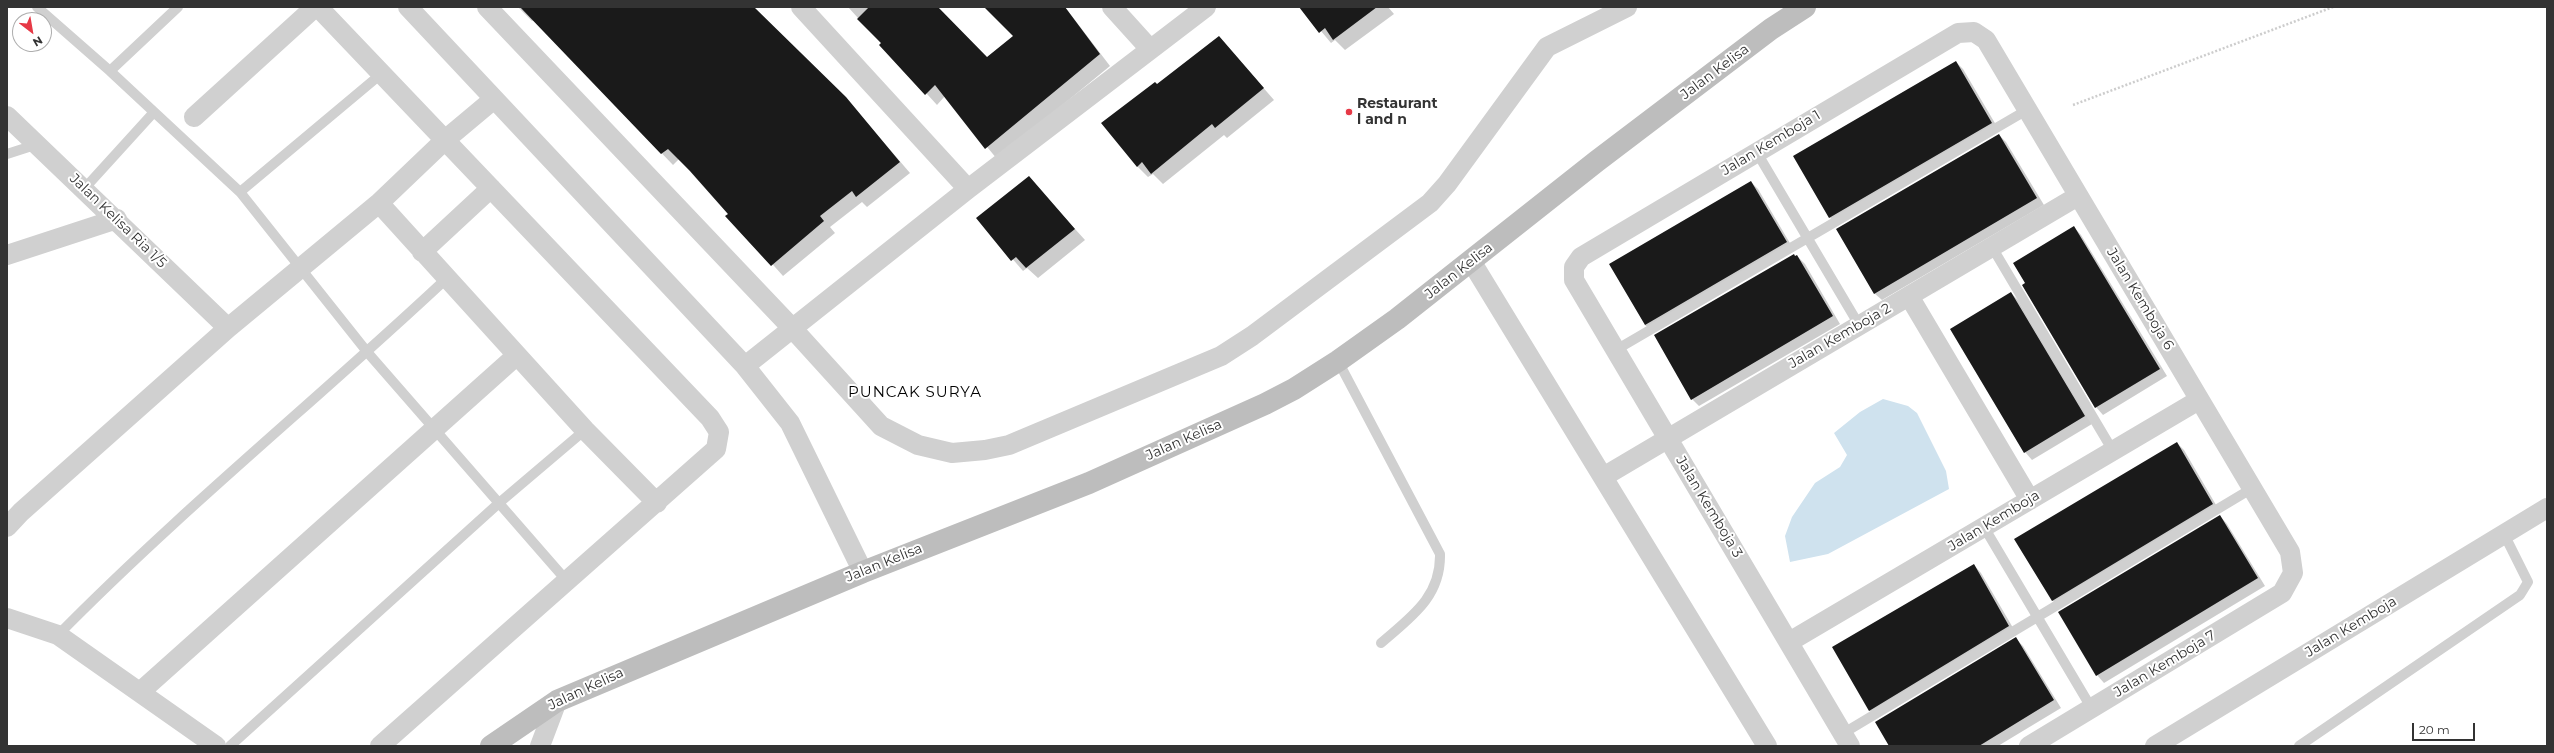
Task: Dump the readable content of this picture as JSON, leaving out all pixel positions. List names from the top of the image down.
{
  "streets": {
    "main road": ["Jalan Kelisa"],
    "street": [
      "Jalan Kemboja 1",
      "Jalan Kelisa Ria 1/5",
      "Jalan Kemboja 6",
      "Jalan Kemboja 2",
      "Jalan Kemboja 3",
      "Jalan Kemboja",
      "Jalan Kemboja 7"
    ]
  },
  "crossings": [
    ["Jalan Kemboja 1", "Jalan Kemboja 6"],
    ["Jalan Kemboja 1", "Jalan Kemboja 3"],
    ["Jalan Kemboja 6", "Jalan Kemboja 2"],
    ["Jalan Kemboja 6", "Jalan Kemboja"],
    ["Jalan Kemboja 6", "Jalan Kemboja 7"],
    ["Jalan Kemboja 2", "Jalan Kemboja 3"],
    ["Jalan Kemboja 3", "Jalan Kemboja"]
  ],
  "districts": ["PUNCAK SURYA"],
  "places": ["Restaurant l and n"],
  "scale_bar": "20 m",
  "north": "bottom right"
}
